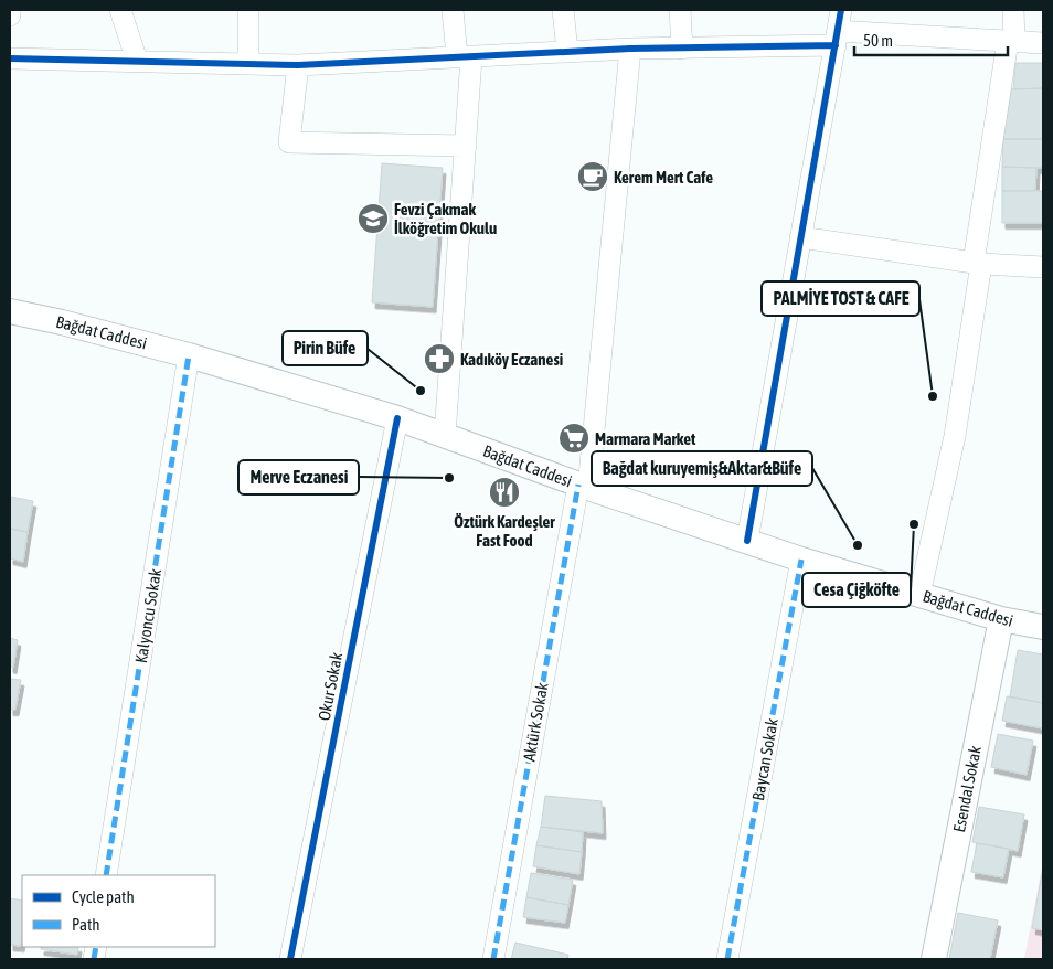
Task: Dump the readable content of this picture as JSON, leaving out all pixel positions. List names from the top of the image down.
{
  "streets": {
    "main road": ["Bağdat Caddesi", "Esendal Sokak"],
    "street": [
      "Kalyoncu Sokak",
      "Okur Sokak",
      "Aktürk Sokak",
      "Baycan Sokak"
    ]
  },
  "crossings": [
    ["Bağdat Caddesi", "Kalyoncu Sokak"],
    ["Bağdat Caddesi", "Okur Sokak"],
    ["Bağdat Caddesi", "Aktürk Sokak"],
    ["Bağdat Caddesi", "Baycan Sokak"],
    ["Bağdat Caddesi", "Esendal Sokak"]
  ],
  "places": {
    "cafe": ["Kerem Mert Cafe"],
    "school or university": ["Fevzi Çakmak İlköğretim Okulu"],
    "pharmacy": ["Kadıköy Eczanesi"],
    "other": [
      "Pirin Büfe",
      "PALMİYE TOST & CAFE",
      "Merve Eczanesi",
      "Cesa Çiğköfte",
      "Bağdat kuruyemiş&Aktar&Büfe"
    ],
    "supermarket": ["Marmara Market"],
    "restaurant": ["Öztürk Kardeşler Fast Food"]
  },
  "legend": ["Cycle path", "Path"],
  "scale_bar": "50 m"
}
